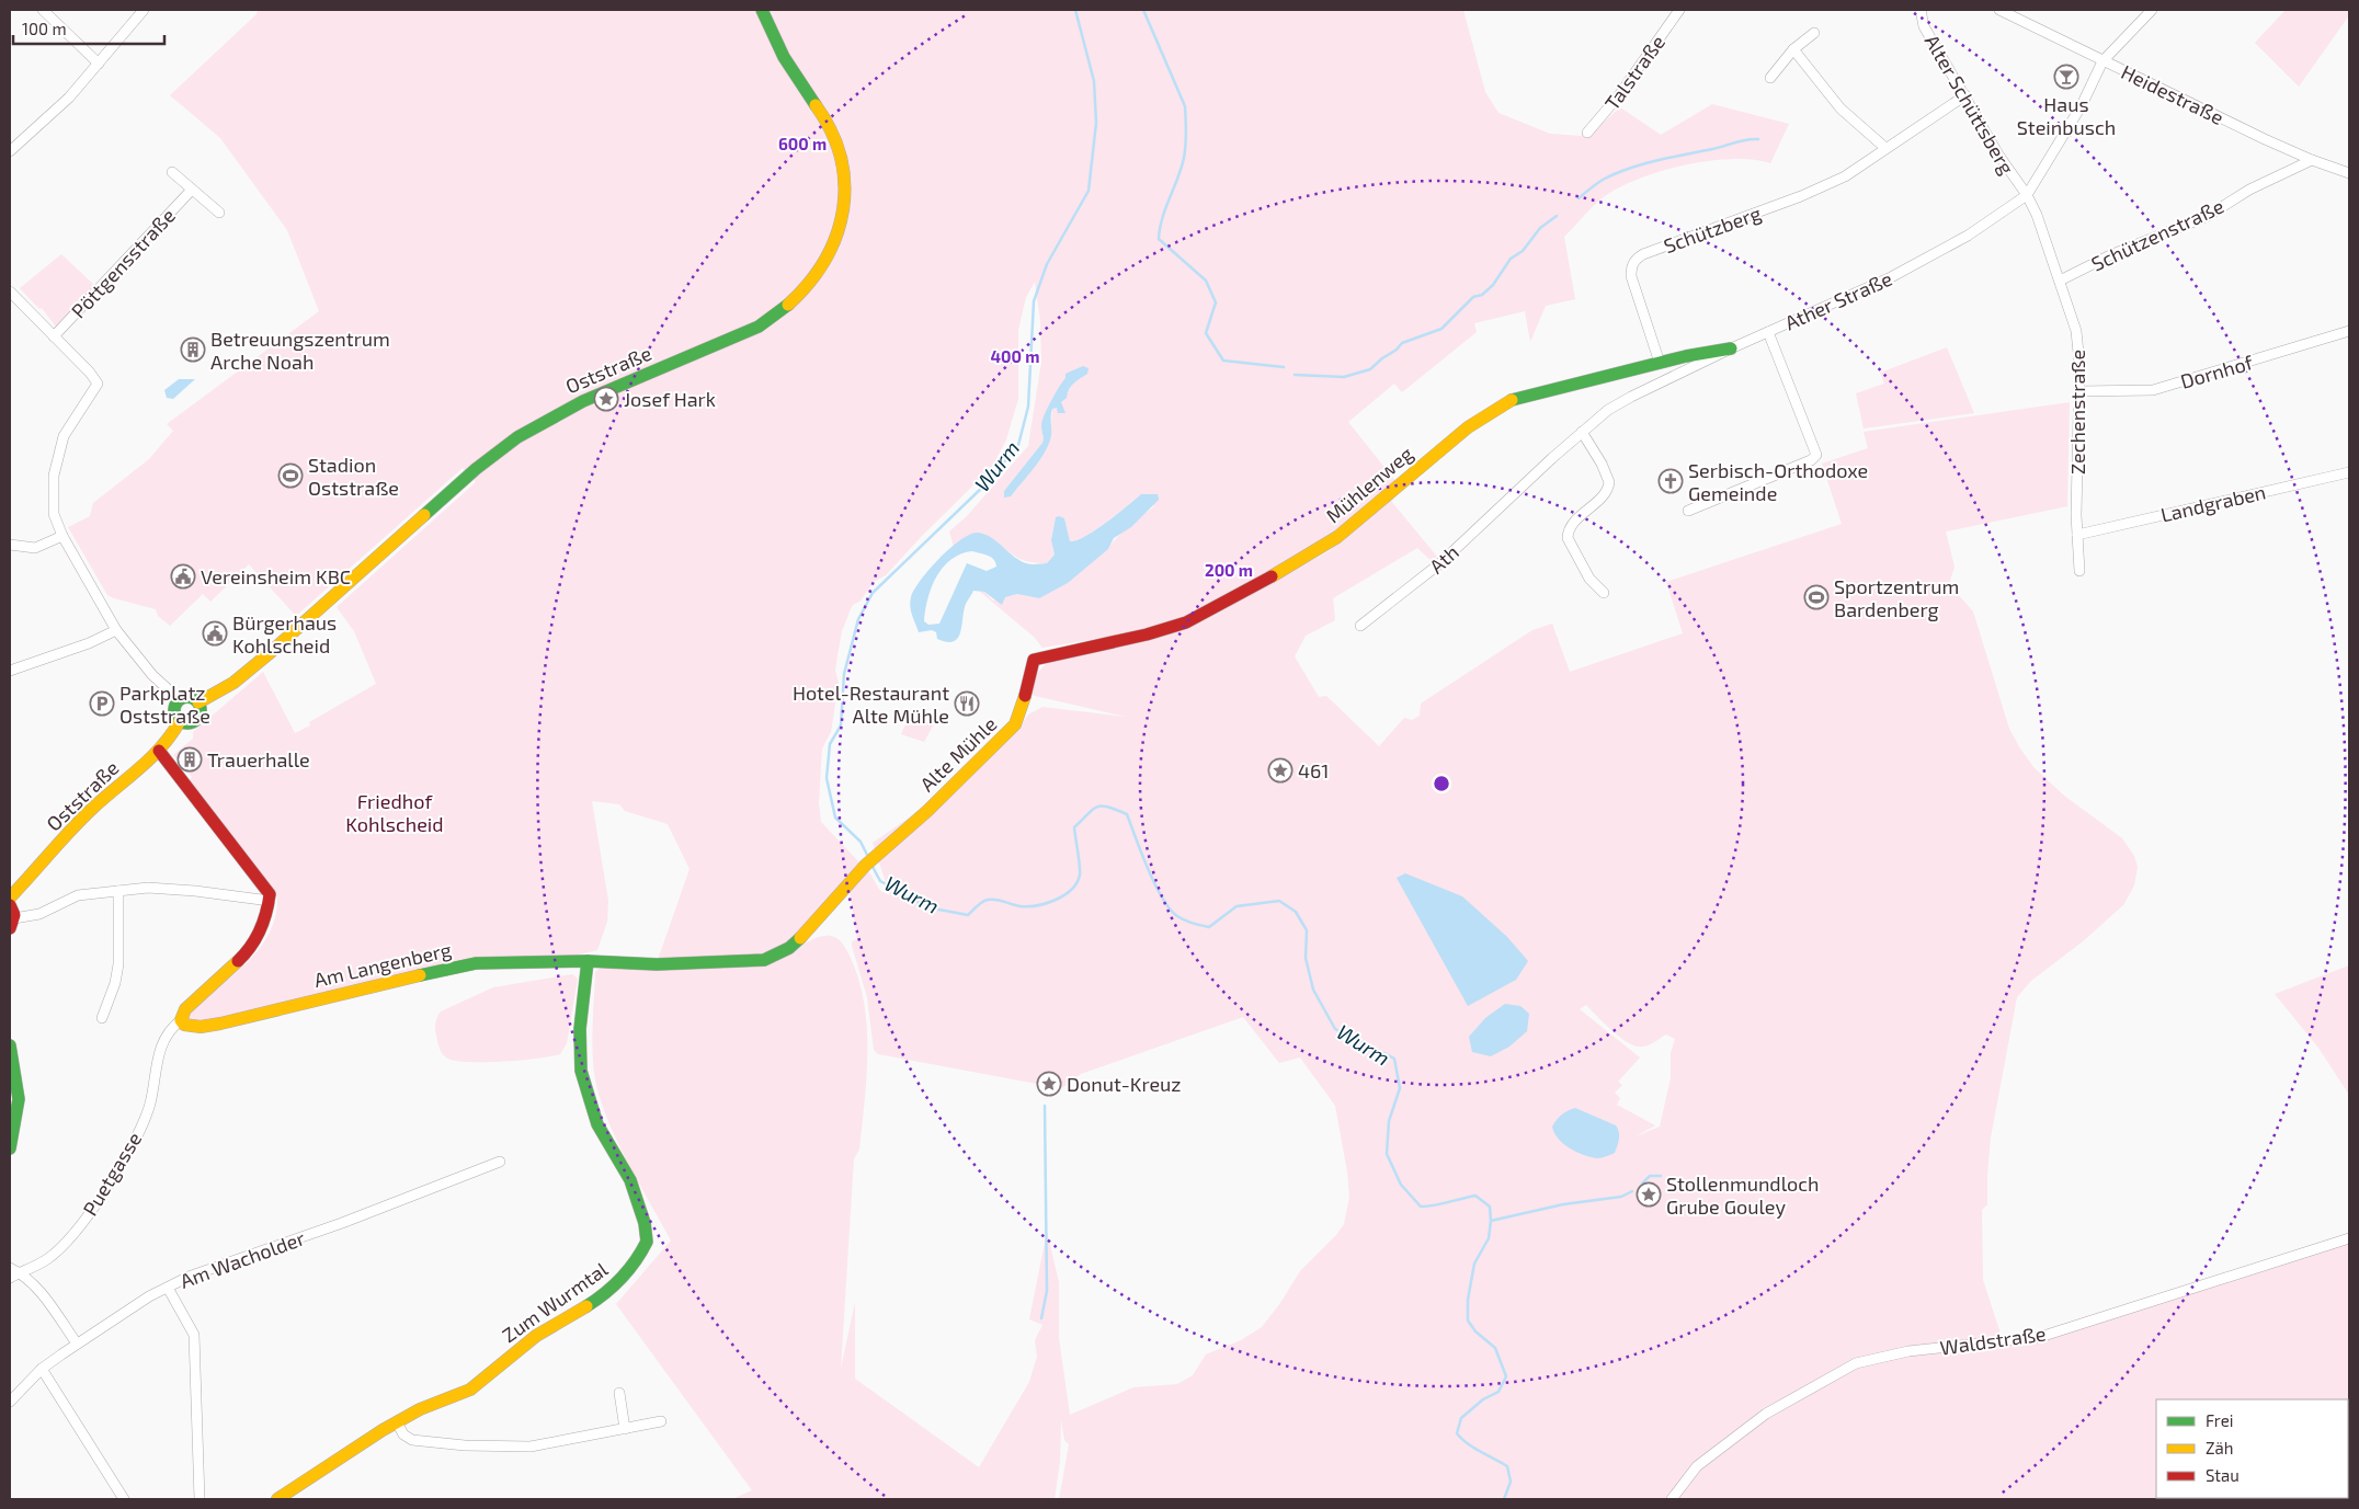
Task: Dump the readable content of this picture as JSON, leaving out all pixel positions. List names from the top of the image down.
{
  "streets": {
    "street": [
      "Talstraße",
      "Heidestraße",
      "Alter Schüttsberg",
      "Schützberg",
      "Schützenstraße",
      "Pöttgensstraße",
      "Ather Straße",
      "Oststraße",
      "Dornhof",
      "Zechenstraße",
      "Mühlenweg",
      "Landgraben",
      "Ath",
      "Alte Mühle",
      "Am Langenberg",
      "Puetgasse",
      "Am Wacholder",
      "Zum Wurmtal",
      "Waldstraße"
    ]
  },
  "crossings": [
    ["Heidestraße", "Schützenstraße"],
    ["Heidestraße", "Ather Straße"],
    ["Alter Schüttsberg", "Schützberg"],
    ["Alter Schüttsberg", "Ather Straße"],
    ["Alter Schüttsberg", "Zechenstraße"],
    ["Schützberg", "Mühlenweg"],
    ["Schützenstraße", "Zechenstraße"],
    ["Ather Straße", "Zechenstraße"],
    ["Ather Straße", "Mühlenweg"],
    ["Ather Straße", "Ath"],
    ["Dornhof", "Zechenstraße"],
    ["Zechenstraße", "Landgraben"],
    ["Mühlenweg", "Alte Mühle"],
    ["Alte Mühle", "Am Langenberg"],
    ["Am Langenberg", "Puetgasse"],
    ["Am Langenberg", "Zum Wurmtal"]
  ],
  "water": ["Wurm"],
  "parks": ["Friedhof Kohlscheid"],
  "places": {
    "bar": ["Haus Steinbusch"],
    "building": ["Betreuungszentrum Arche Noah", "Trauerhalle"],
    "place": [
      "Josef Hark",
      "461",
      "Donut-Kreuz",
      "Stollenmundloch Grube Gouley"
    ],
    "sports": ["Stadion Oststraße", "Sportzentrum Bardenberg"],
    "church": ["Serbisch-Orthodoxe Gemeinde"],
    "public building": ["Vereinsheim KBC", "Bürgerhaus Kohlscheid"],
    "parking": ["Parkplatz Oststraße"],
    "restaurant": ["Hotel-Restaurant Alte Mühle"]
  },
  "legend": ["Frei", "Zäh", "Stau"],
  "scale_bar": "100 m",
  "rings": ["600 m", "400 m", "200 m"]
}
